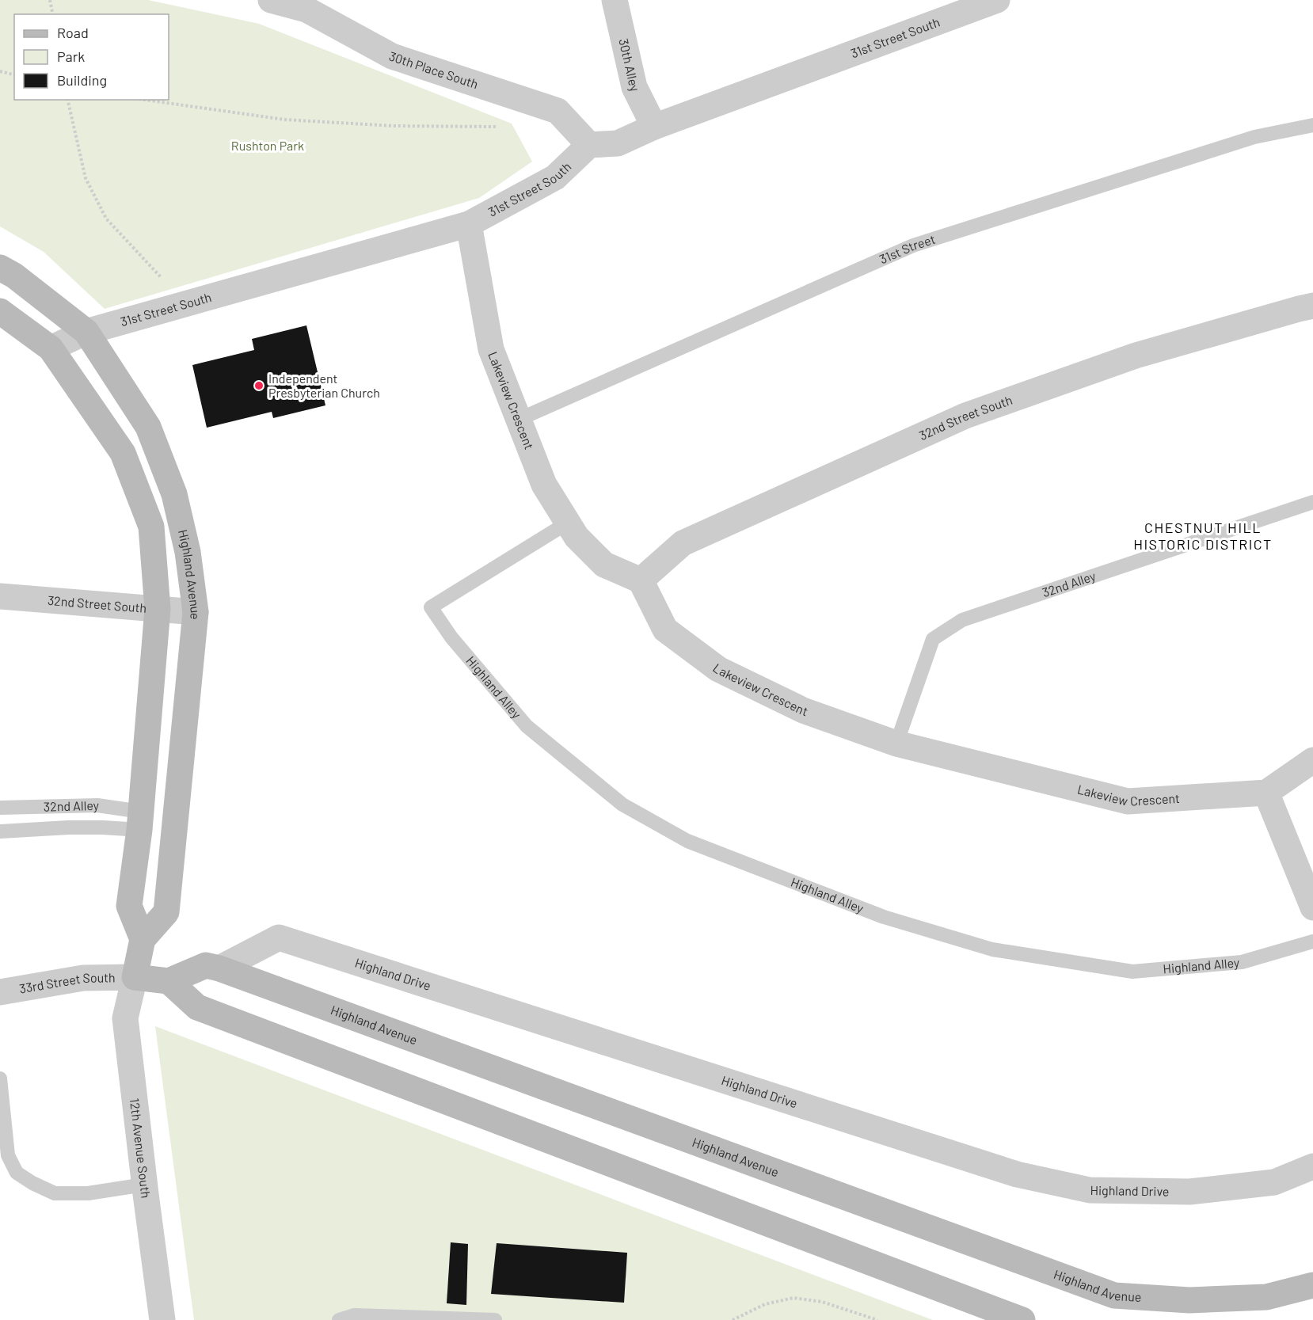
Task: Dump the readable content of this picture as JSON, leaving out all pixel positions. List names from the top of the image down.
{
  "streets": {
    "street": [
      "31st Street South",
      "30th Alley",
      "30th Place South",
      "Lakeview Crescent",
      "32nd Street South",
      "Highland Avenue",
      "Highland Drive",
      "33rd Street South",
      "12th Avenue South"
    ],
    "lane": ["31st Street", "32nd Alley", "Highland Alley"]
  },
  "crossings": [
    ["31st Street South", "30th Alley"],
    ["31st Street South", "30th Place South"],
    ["31st Street South", "Lakeview Crescent"],
    ["31st Street South", "Highland Avenue"],
    ["31st Street", "Lakeview Crescent"],
    ["Lakeview Crescent", "32nd Street South"],
    ["Lakeview Crescent", "32nd Alley"],
    ["Lakeview Crescent", "Highland Alley"],
    ["32nd Street South", "Highland Avenue"],
    ["Highland Avenue", "Highland Drive"],
    ["Highland Avenue", "33rd Street South"],
    ["Highland Avenue", "12th Avenue South"],
    ["33rd Street South", "12th Avenue South"]
  ],
  "districts": ["CHESTNUT HILL HISTORIC DISTRICT"],
  "parks": ["Rushton Park"],
  "places": ["Independent Presbyterian Church"],
  "legend": ["Road", "Park", "Building"]
}
